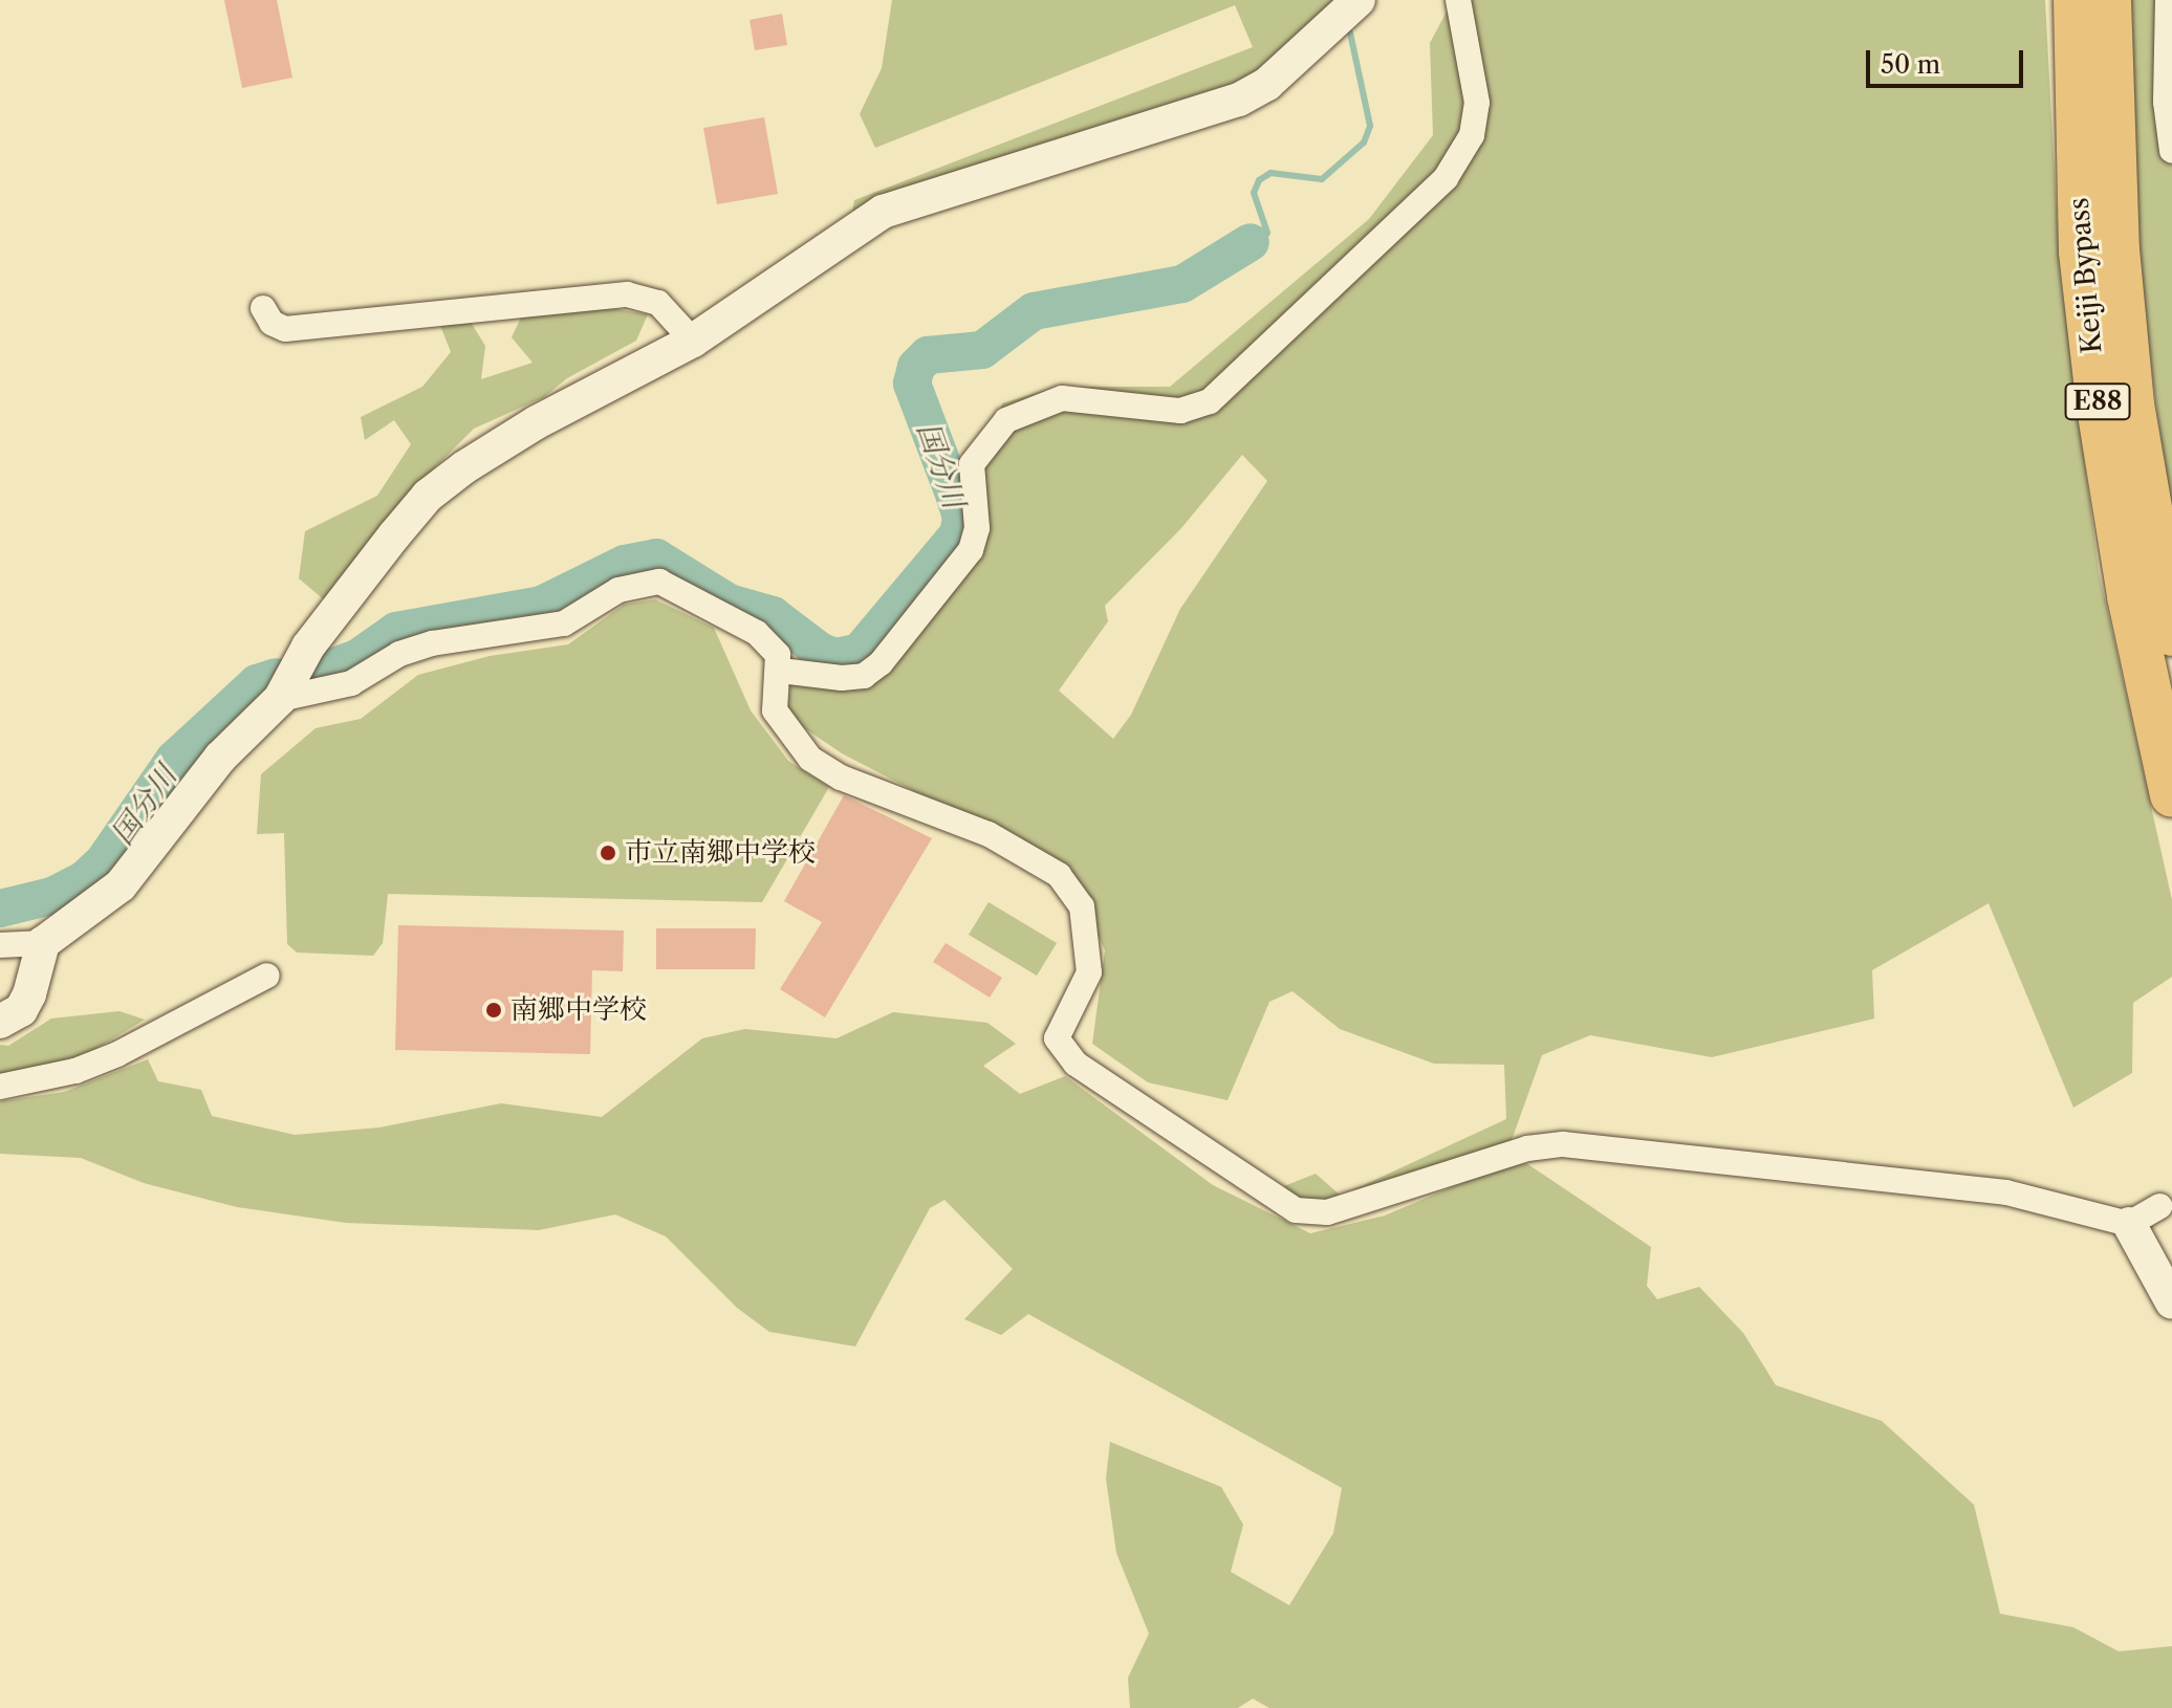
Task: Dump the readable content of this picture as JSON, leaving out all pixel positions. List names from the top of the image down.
{
  "streets": {
    "highway": ["Keiji Bypass", "E88"]
  },
  "water": ["国分川"],
  "places": ["市立南郷中学校", "南郷中学校"],
  "scale_bar": "50 m"
}
